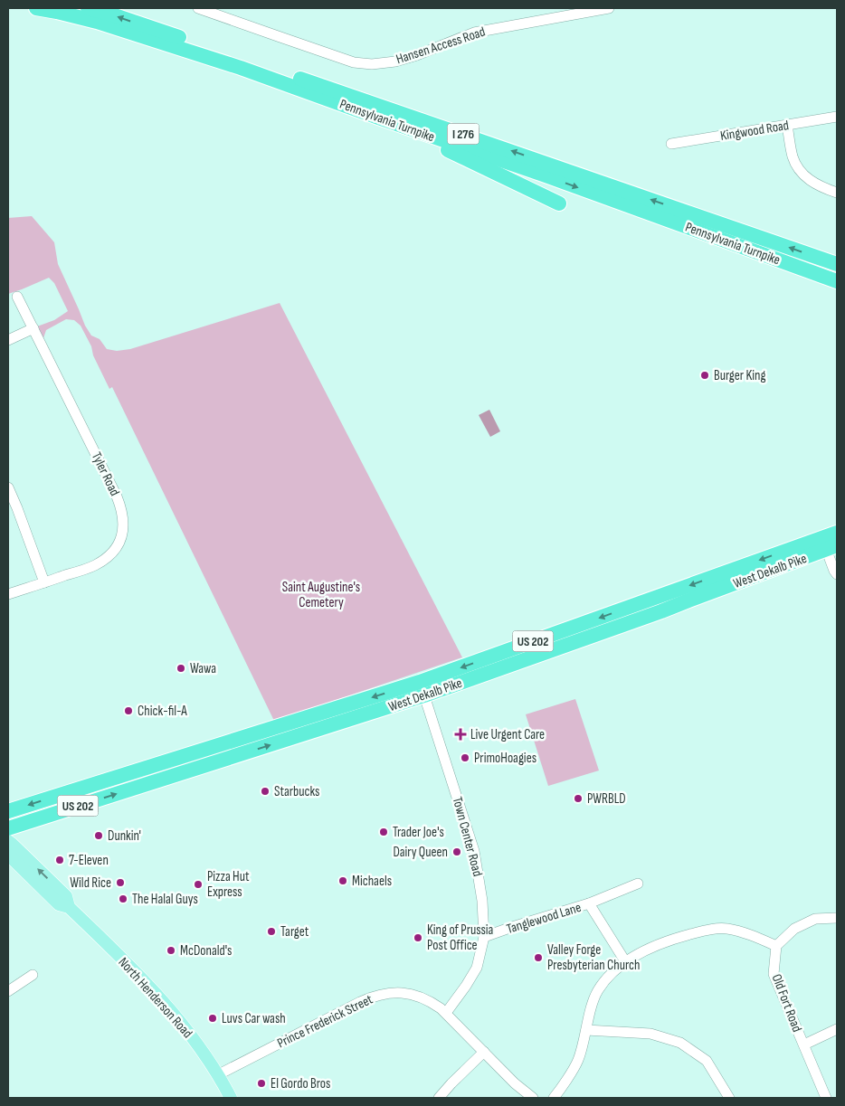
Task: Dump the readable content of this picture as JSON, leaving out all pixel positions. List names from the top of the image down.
{
  "streets": {
    "highway": [
      "Pennsylvania Turnpike",
      "I 276",
      "West Dekalb Pike",
      "US 202"
    ],
    "main road": ["North Henderson Road"],
    "street": [
      "Hansen Access Road",
      "Kingwood Road",
      "Tyler Road",
      "Town Center Road",
      "Tanglewood Lane",
      "Old Fort Road",
      "Prince Frederick Street"
    ]
  },
  "crossings": [
    ["West Dekalb Pike", "Town Center Road"],
    ["Town Center Road", "Tanglewood Lane"],
    ["Town Center Road", "Prince Frederick Street"],
    ["North Henderson Road", "Prince Frederick Street"]
  ],
  "parks": ["Saint Augustine's Cemetery"],
  "places": {
    "other": [
      "Burger King",
      "Wawa",
      "Chick-fil-A",
      "PrimoHoagies",
      "Starbucks",
      "PWRBLD",
      "Trader Joe's",
      "Dunkin'",
      "Dairy Queen",
      "7-Eleven",
      "Michaels",
      "Wild Rice",
      "Pizza Hut Express",
      "The Halal Guys",
      "Target",
      "King of Prussia Post Office",
      "McDonald's",
      "Valley Forge Presbyterian Church",
      "Luvs Car wash",
      "El Gordo Bros"
    ],
    "health": ["Live Urgent Care"]
  }
}
